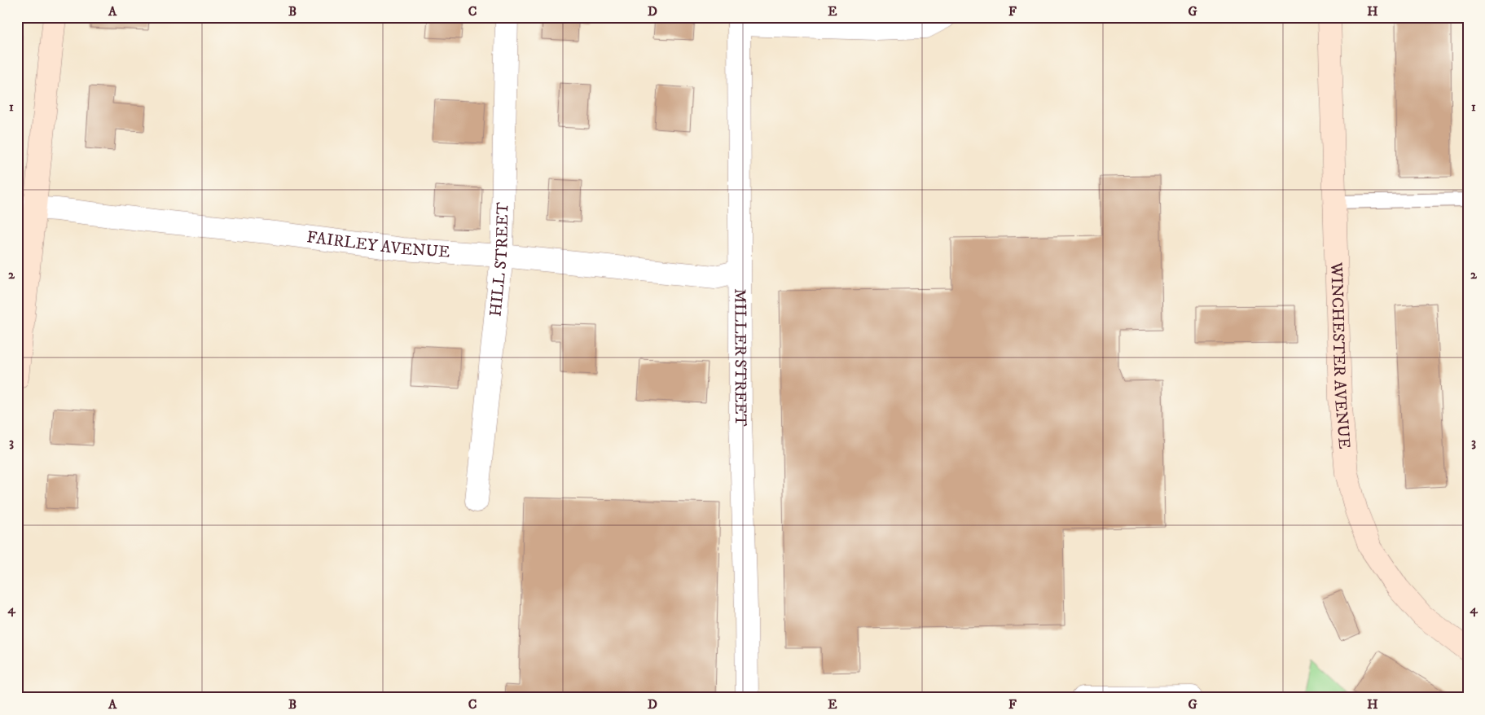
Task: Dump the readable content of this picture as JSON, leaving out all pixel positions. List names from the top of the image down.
{
  "streets": {
    "street": [
      "FAIRLEY AVENUE",
      "HILL STREET",
      "WINCHESTER AVENUE",
      "MILLER STREET"
    ]
  },
  "crossings": [
    ["FAIRLEY AVENUE", "HILL STREET"],
    ["FAIRLEY AVENUE", "MILLER STREET"]
  ],
  "grid": {
    "columns": [
      "A",
      "B",
      "C",
      "D",
      "E",
      "F",
      "G",
      "H"
    ],
    "rows": [
      "1",
      "2",
      "3",
      "4"
    ]
  }
}
